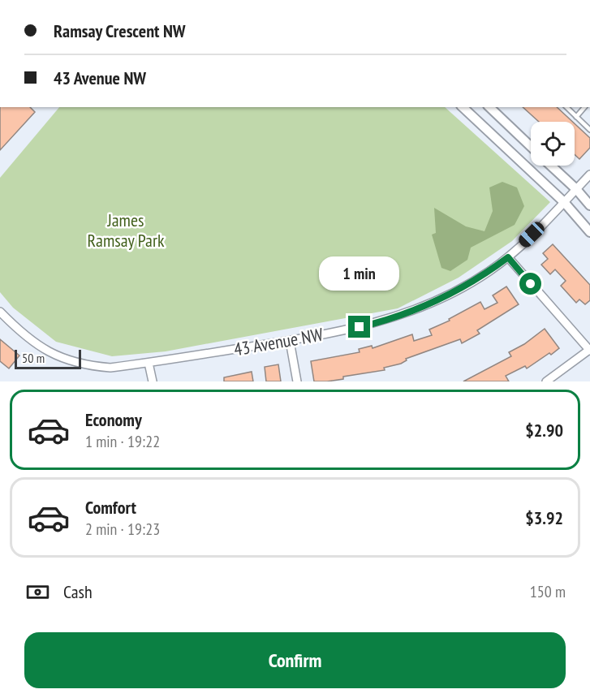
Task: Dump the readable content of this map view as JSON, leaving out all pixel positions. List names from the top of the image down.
{
  "streets": {
    "street": ["43 Avenue NW"]
  },
  "parks": ["James Ramsay Park"],
  "scale_bar": "50 m",
  "page": {
    "banner": ["Ramsay Crescent NW", "43 Avenue NW"],
    "bubble": "1 min",
    "scale": "50 m",
    "list": [
      {
        "name": "Economy",
        "note": "1 min · 19:22",
        "value": "$2.90"
      },
      {
        "name": "Comfort",
        "note": "2 min · 19:23",
        "value": "$3.92"
      }
    ],
    "pay": ["Cash", "150 m"],
    "buttons": "Confirm"
  }
}
